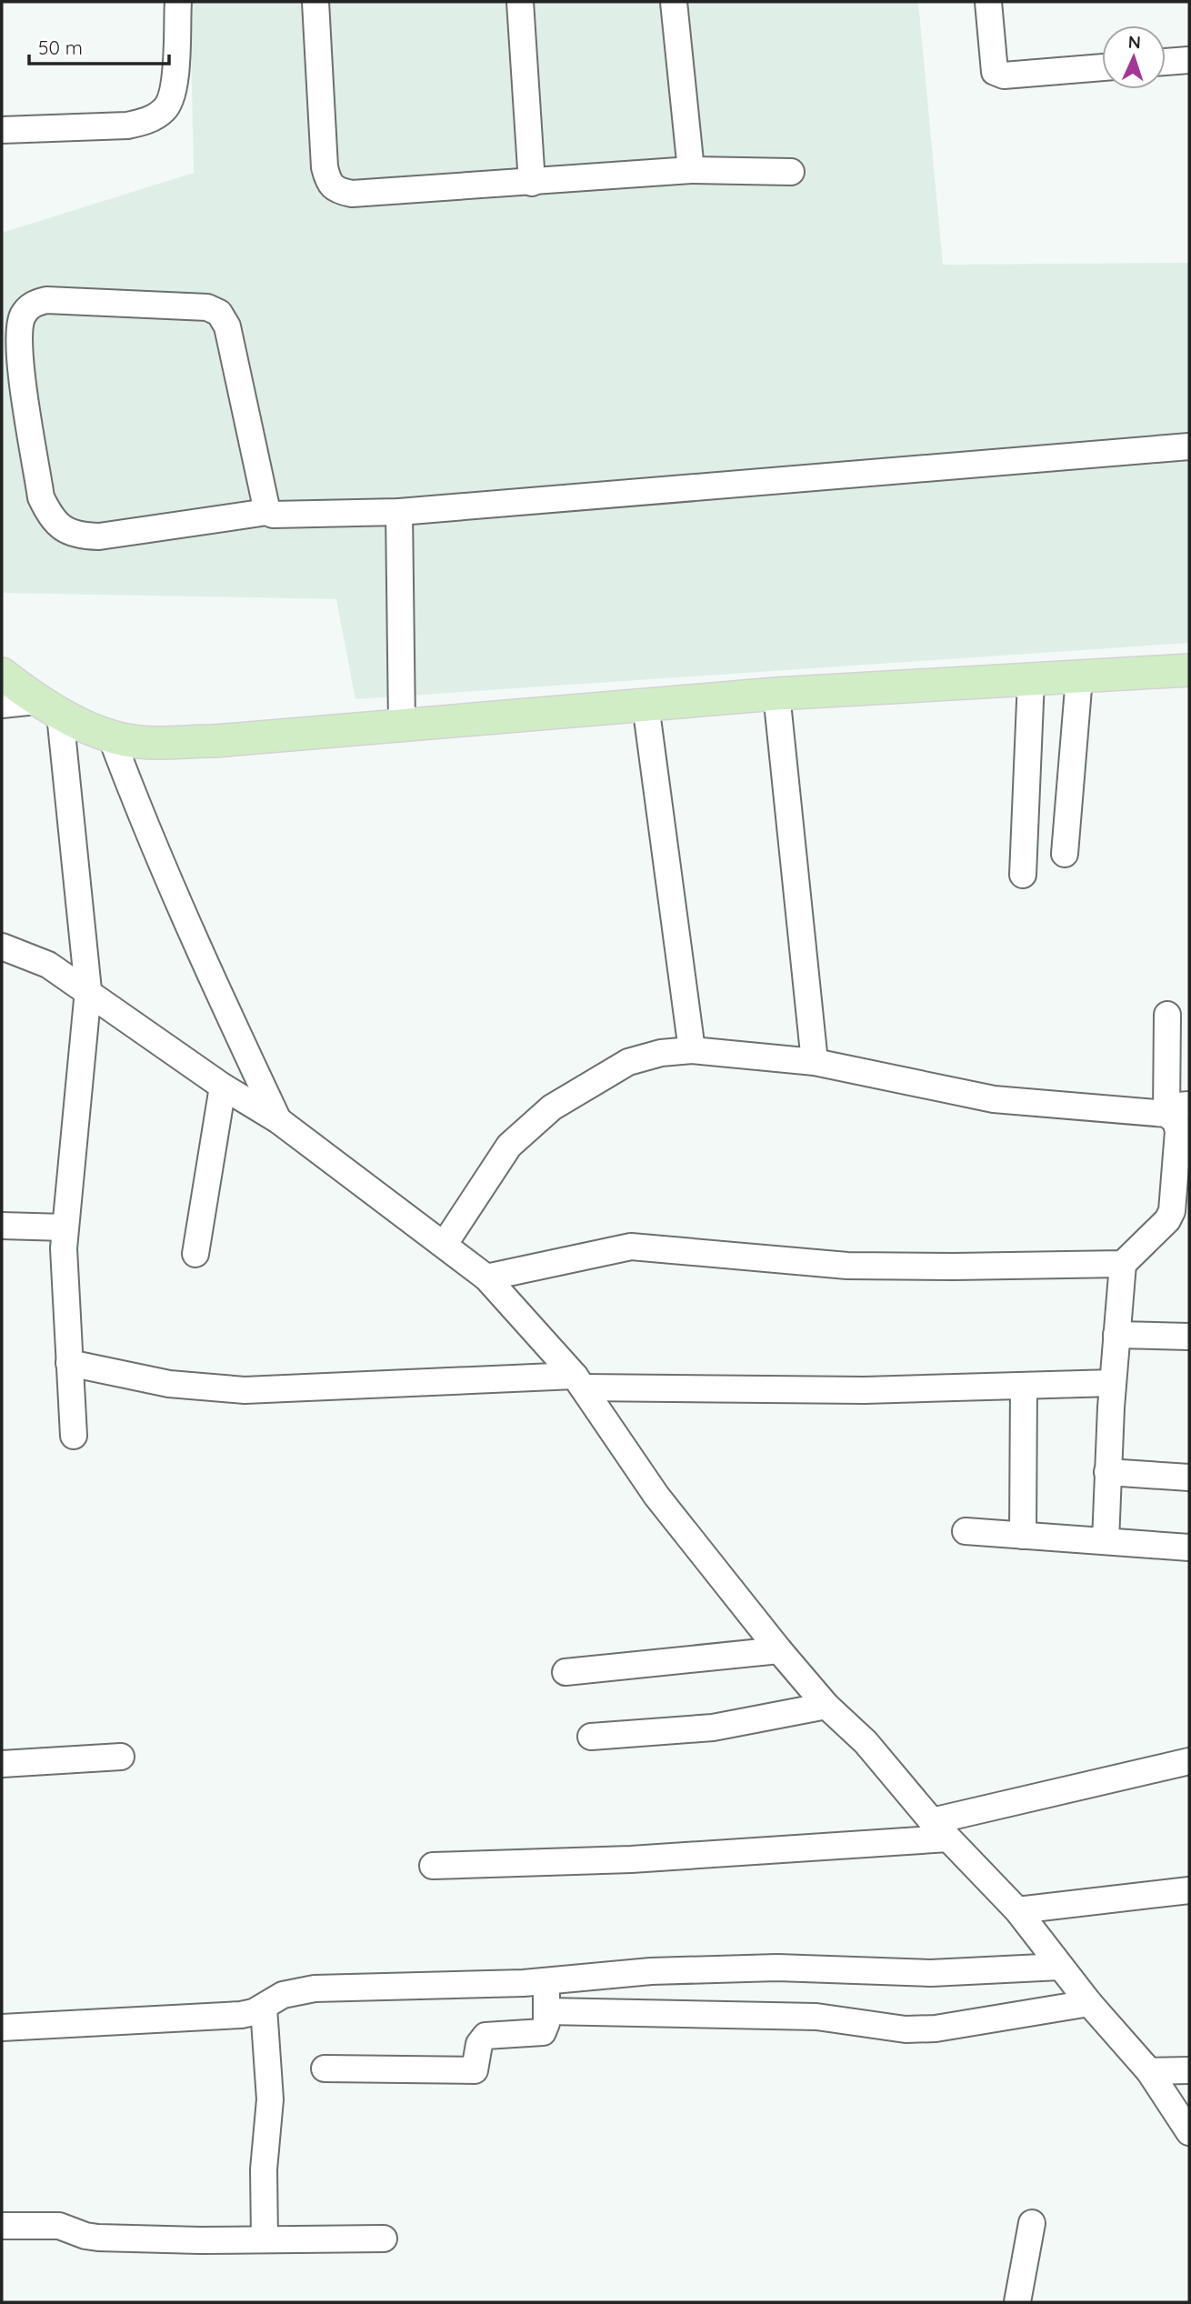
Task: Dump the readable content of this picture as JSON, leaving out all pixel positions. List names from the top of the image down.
{
  "scale_bar": "50 m",
  "north": "top"
}
